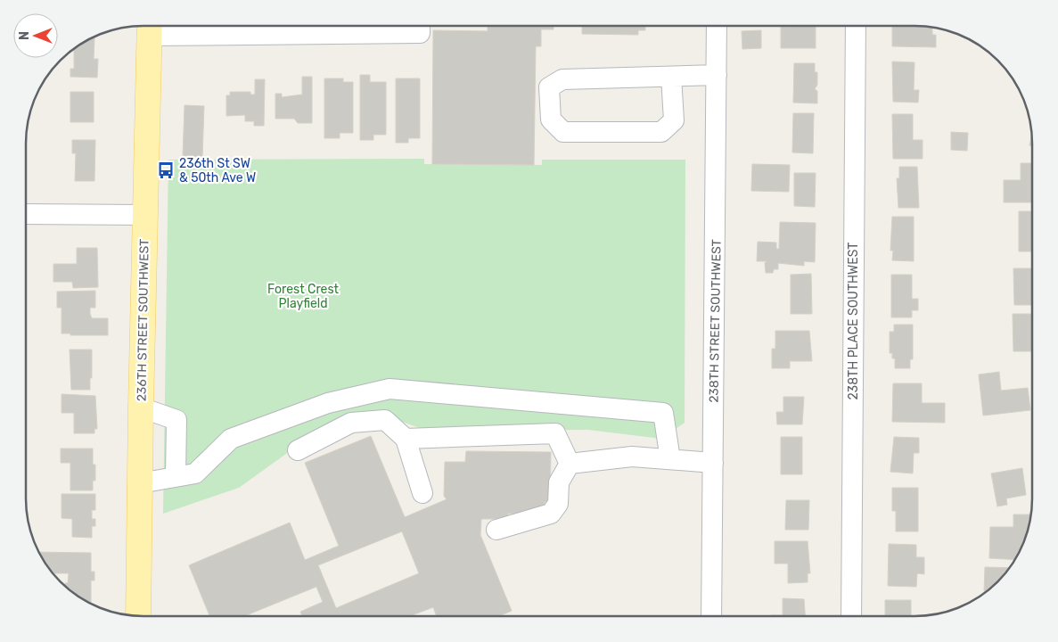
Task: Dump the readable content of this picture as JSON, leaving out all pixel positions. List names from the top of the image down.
{
  "streets": {
    "main road": ["236TH STREET SOUTHWEST"],
    "street": ["238TH STREET SOUTHWEST", "238TH PLACE SOUTHWEST"]
  },
  "parks": ["Forest Crest Playfield"],
  "places": {
    "bus stop": ["236th St SW & 50th Ave W"]
  },
  "north": "left"
}
